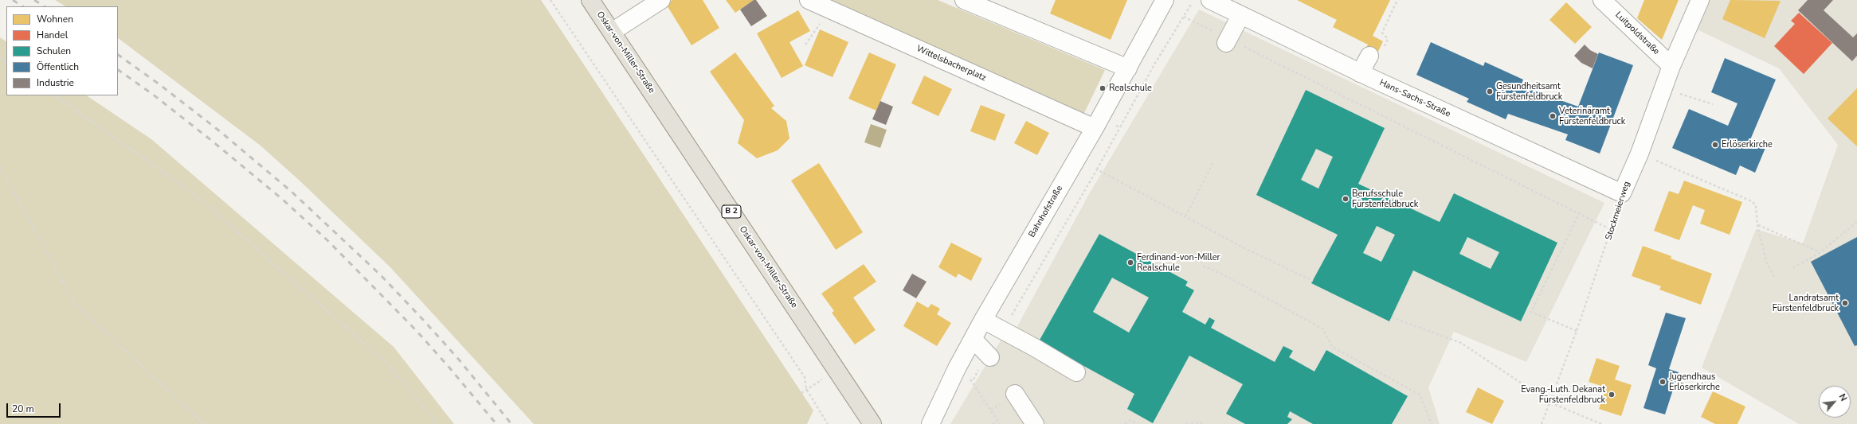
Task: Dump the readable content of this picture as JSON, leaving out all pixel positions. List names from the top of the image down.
{
  "streets": {
    "main road": ["Oskar-von-Miller-Straße", "B 2"],
    "street": [
      "Luitpoldstraße",
      "Wittelsbacherplatz",
      "Hans-Sachs-Straße",
      "Stockmeierweg",
      "Bahnhofstraße"
    ]
  },
  "crossings": [
    ["Luitpoldstraße", "Stockmeierweg"],
    ["Wittelsbacherplatz", "Bahnhofstraße"],
    ["Hans-Sachs-Straße", "Stockmeierweg"]
  ],
  "places": [
    "Realschule",
    "Gesundheitsamt Fürstenfeldbruck",
    "Veterinäramt Fürstenfeldbruck",
    "Erlöserkirche",
    "Berufsschule Fürstenfeldbruck",
    "Ferdinand-von-Miller Realschule",
    "Landratsamt Fürstenfeldbruck",
    "Jugendhaus Erlöserkirche",
    "Evang.-Luth. Dekanat Fürstenfeldbruck"
  ],
  "legend": [
    "Wohnen",
    "Handel",
    "Schulen",
    "Öffentlich",
    "Industrie"
  ],
  "scale_bar": "20 m",
  "north": "top right"
}
